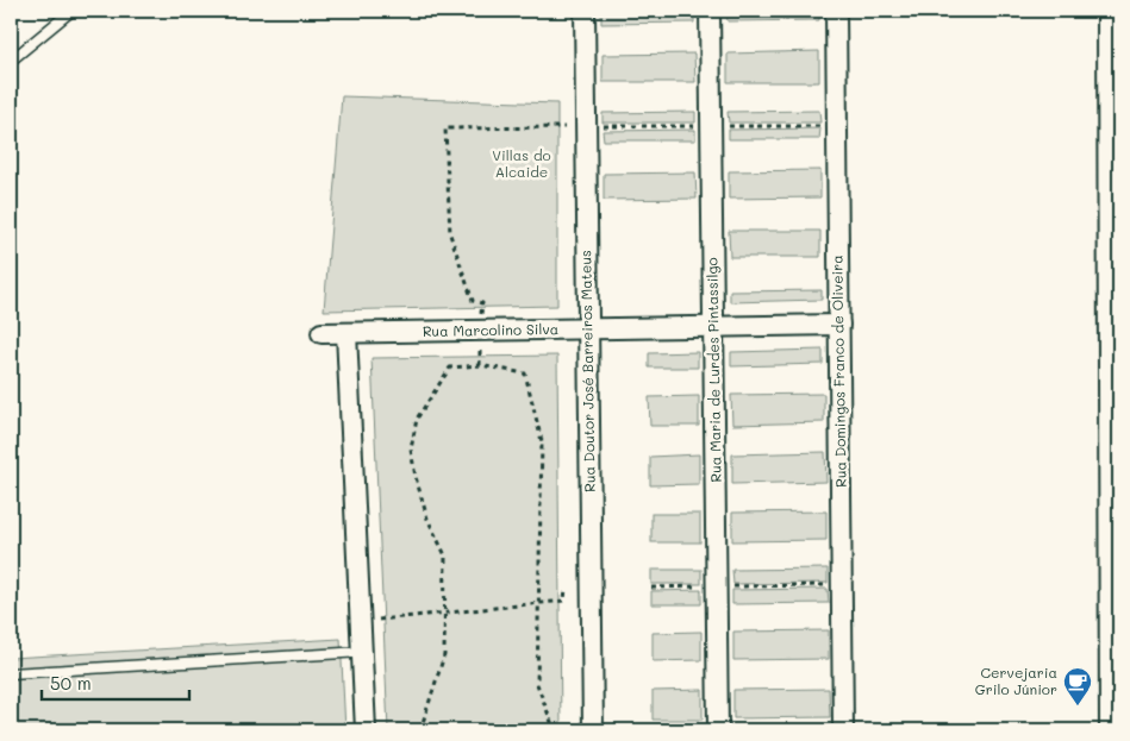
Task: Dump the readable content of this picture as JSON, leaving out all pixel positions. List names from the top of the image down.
{
  "streets": {
    "street": [
      "Rua Marcolino Silva",
      "Rua Maria de Lurdes Pintassilgo",
      "Rua Doutor José Barreiros Mateus",
      "Rua Domingos Franco de Oliveira"
    ]
  },
  "crossings": [
    ["Rua Marcolino Silva", "Rua Maria de Lurdes Pintassilgo"],
    ["Rua Marcolino Silva", "Rua Doutor José Barreiros Mateus"],
    ["Rua Marcolino Silva", "Rua Domingos Franco de Oliveira"]
  ],
  "parks": ["Villas do Alcaide"],
  "places": {
    "cafe": ["Cervejaria Grilo Júnior"]
  },
  "scale_bar": "50 m"
}
